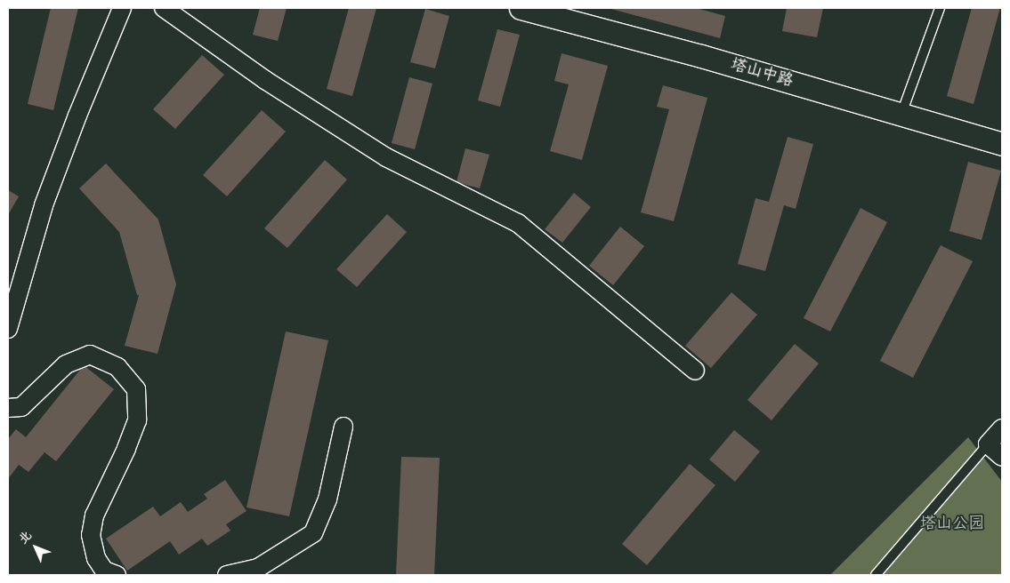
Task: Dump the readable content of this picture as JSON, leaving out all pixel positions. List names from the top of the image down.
{
  "streets": {
    "street": ["塔山中路"]
  },
  "parks": ["塔山公园"],
  "north": "top left"
}
